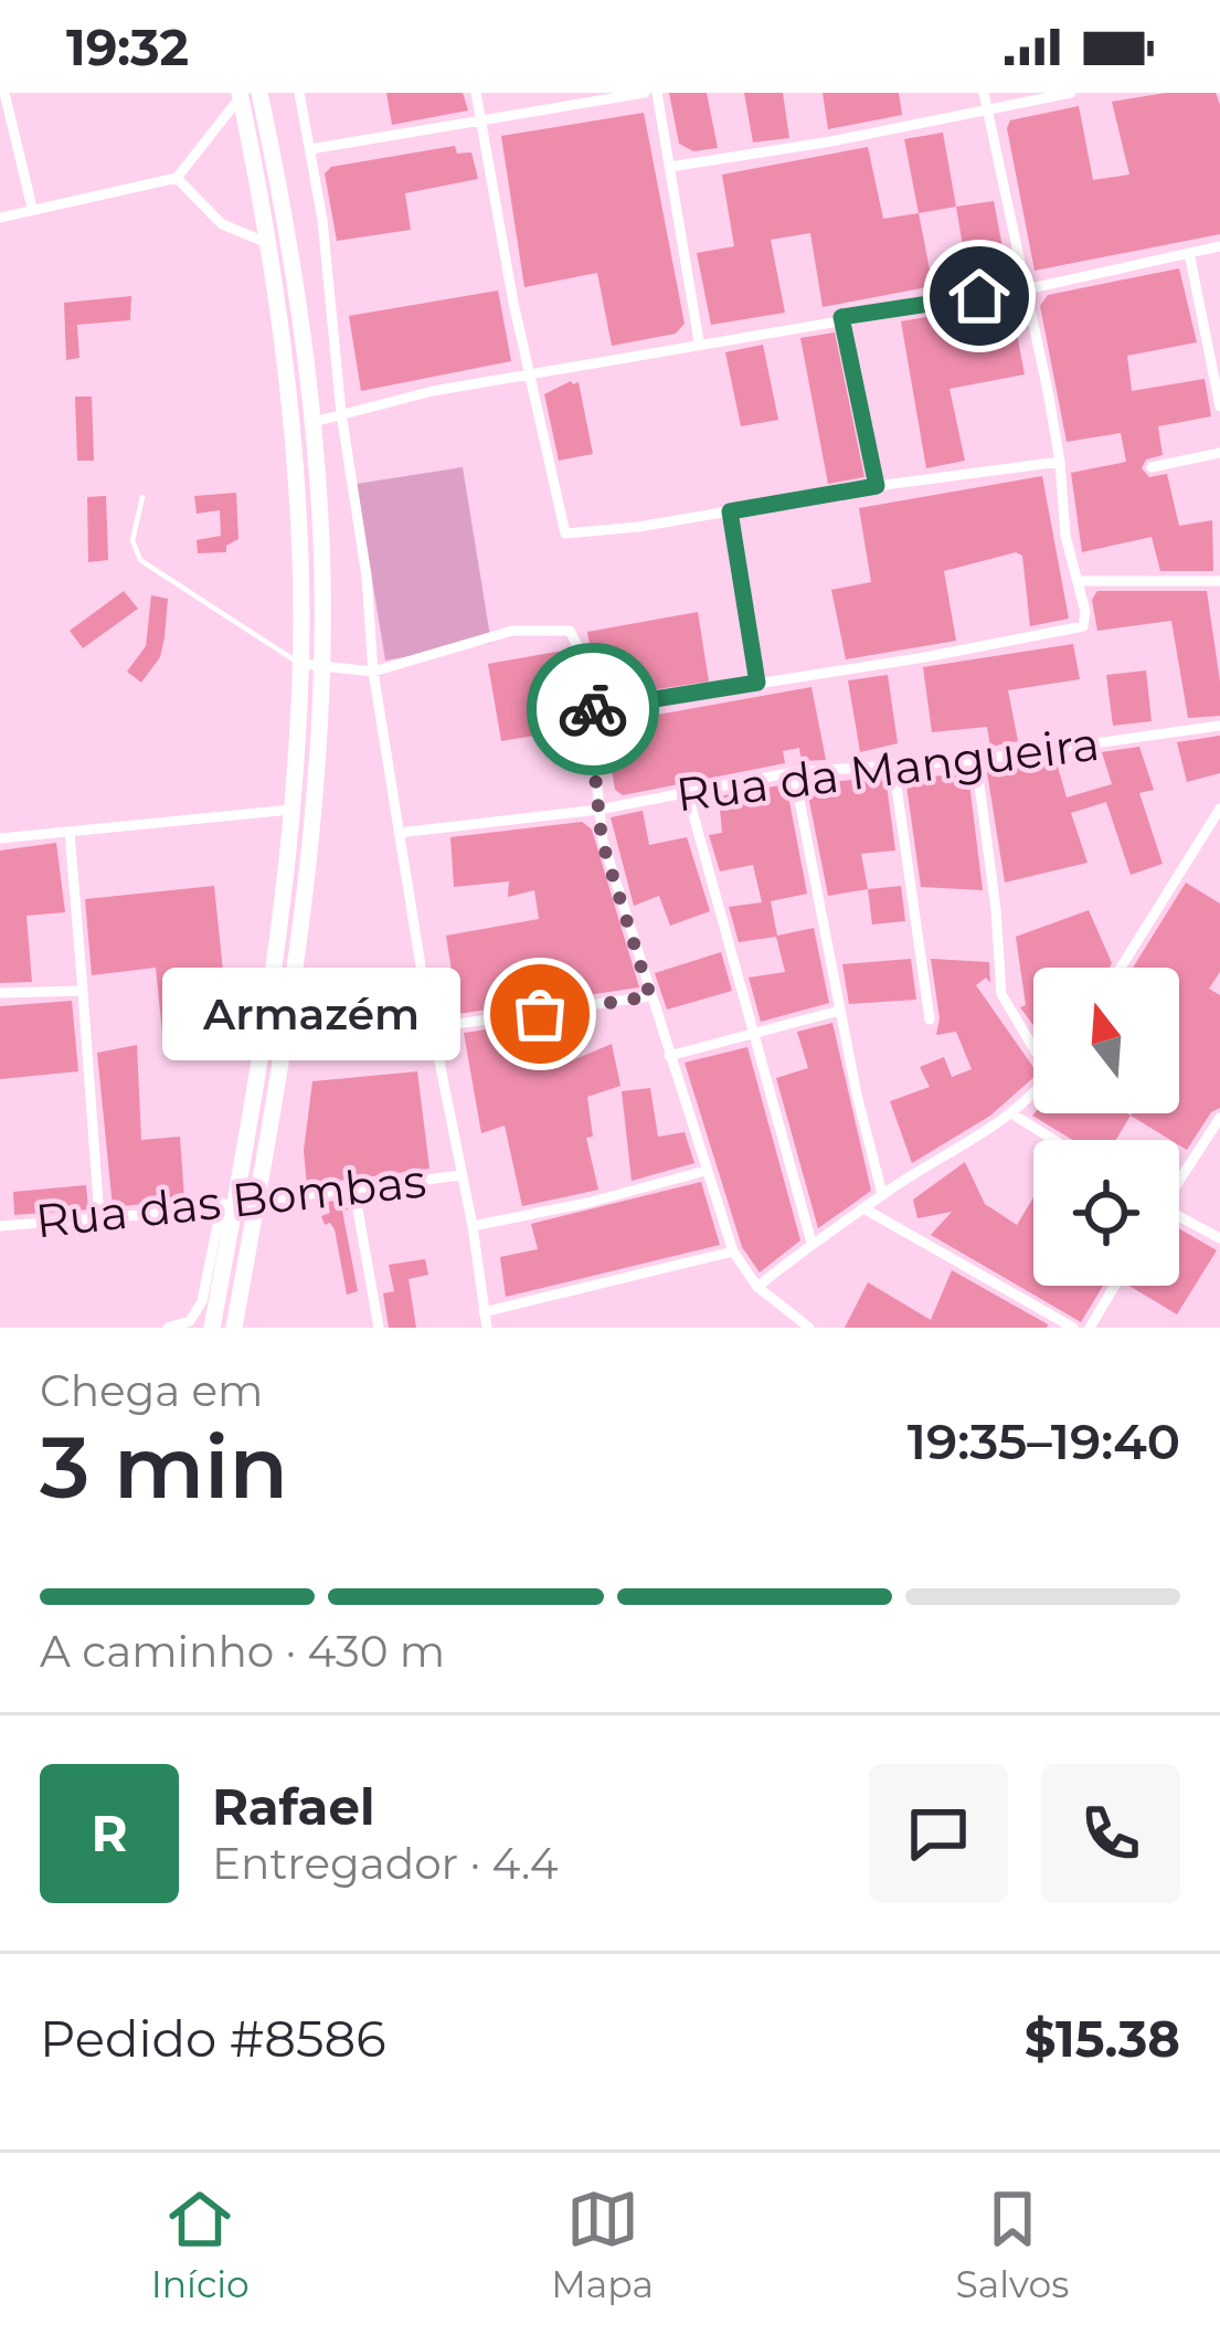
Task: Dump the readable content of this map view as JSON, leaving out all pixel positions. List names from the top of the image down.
{
  "streets": {
    "street": ["Rua da Mangueira", "Rua das Bombas"]
  },
  "places": ["Armazém"],
  "north": "top",
  "page": {
    "status": "19:32",
    "bubble": "Armazém",
    "heading": ["3 min", "Chega em", "19:35–19:40"],
    "panel": [
      "Rafael",
      "Entregador · 4.4",
      "Pedido #8586",
      "$15.38"
    ],
    "bar": "A caminho · 430 m",
    "round": "R",
    "tabs": ["Início", "Mapa", "Salvos"]
  }
}
